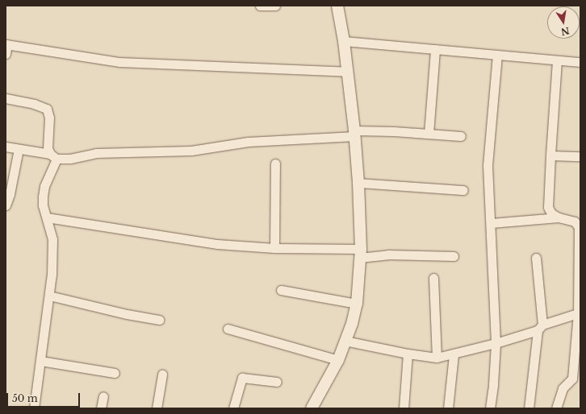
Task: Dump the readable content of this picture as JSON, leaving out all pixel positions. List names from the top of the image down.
{
  "scale_bar": "50 m",
  "north": "bottom"
}
